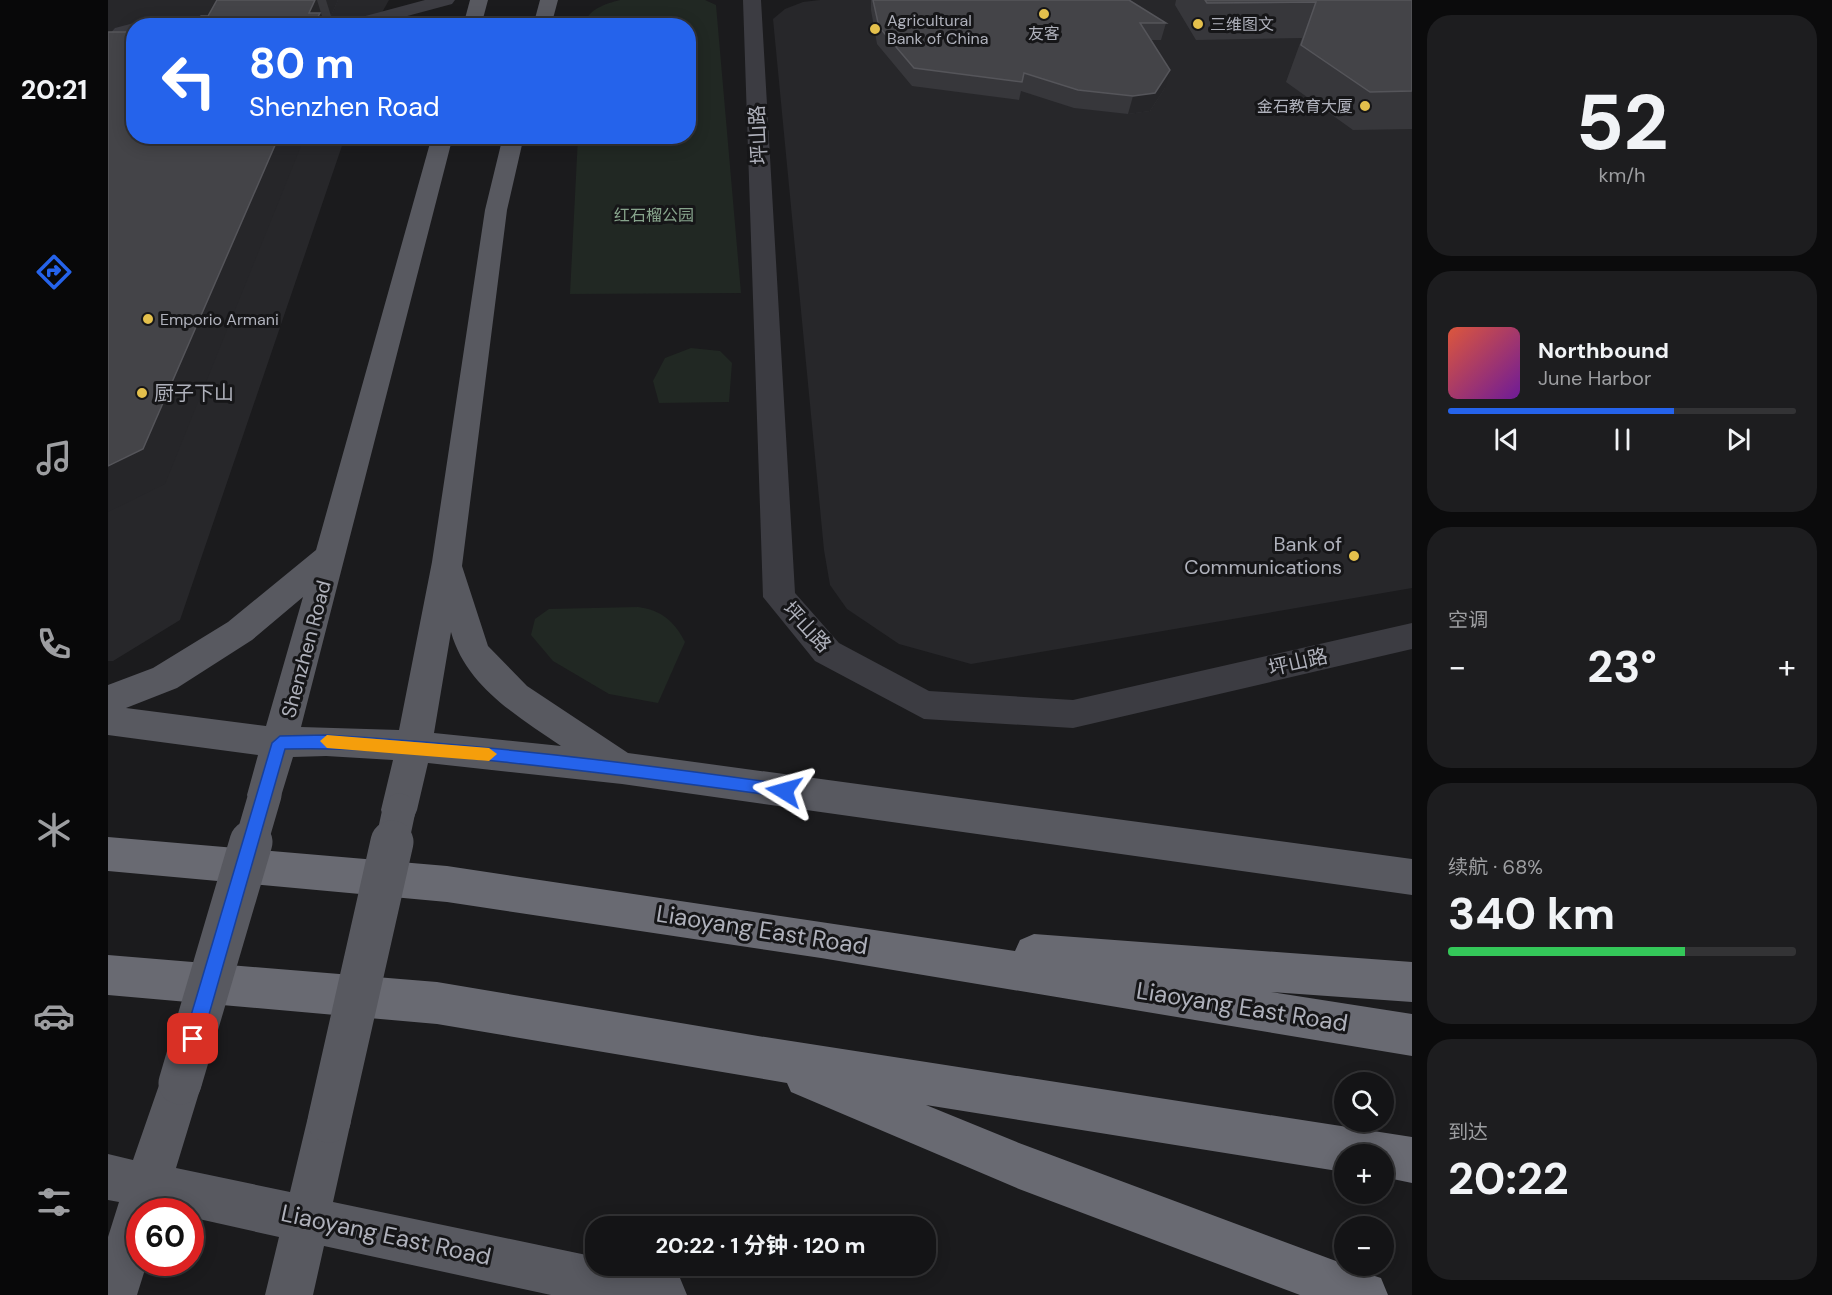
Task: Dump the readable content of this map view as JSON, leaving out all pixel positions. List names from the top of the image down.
{
  "streets": {
    "highway": ["Liaoyang East Road"],
    "main road": ["Shenzhen Road"],
    "street": ["坪山路"]
  },
  "crossings": [
    ["Shenzhen Road", "Liaoyang East Road"]
  ],
  "parks": ["红石榴公园"],
  "places": [
    "友客",
    "三维图文",
    "Agricultural Bank of China",
    "金石教育大厦",
    "Emporio Armani",
    "厨子下山",
    "Bank of Communications"
  ],
  "page": {
    "tabs": "20:21",
    "tile": [
      ["52", "km/h"],
      "空调",
      ["续航 · 68%", "340 km"],
      ["到达", "20:22"]
    ],
    "turn": ["80 m", "Shenzhen Road"],
    "song": ["Northbound", "June Harbor"],
    "heat": ["−", "23°", "+"],
    "map_buttons": ["+", "−"],
    "limit": "60",
    "trip": "20:22 · 1 分钟 · 120 m"
  }
}
